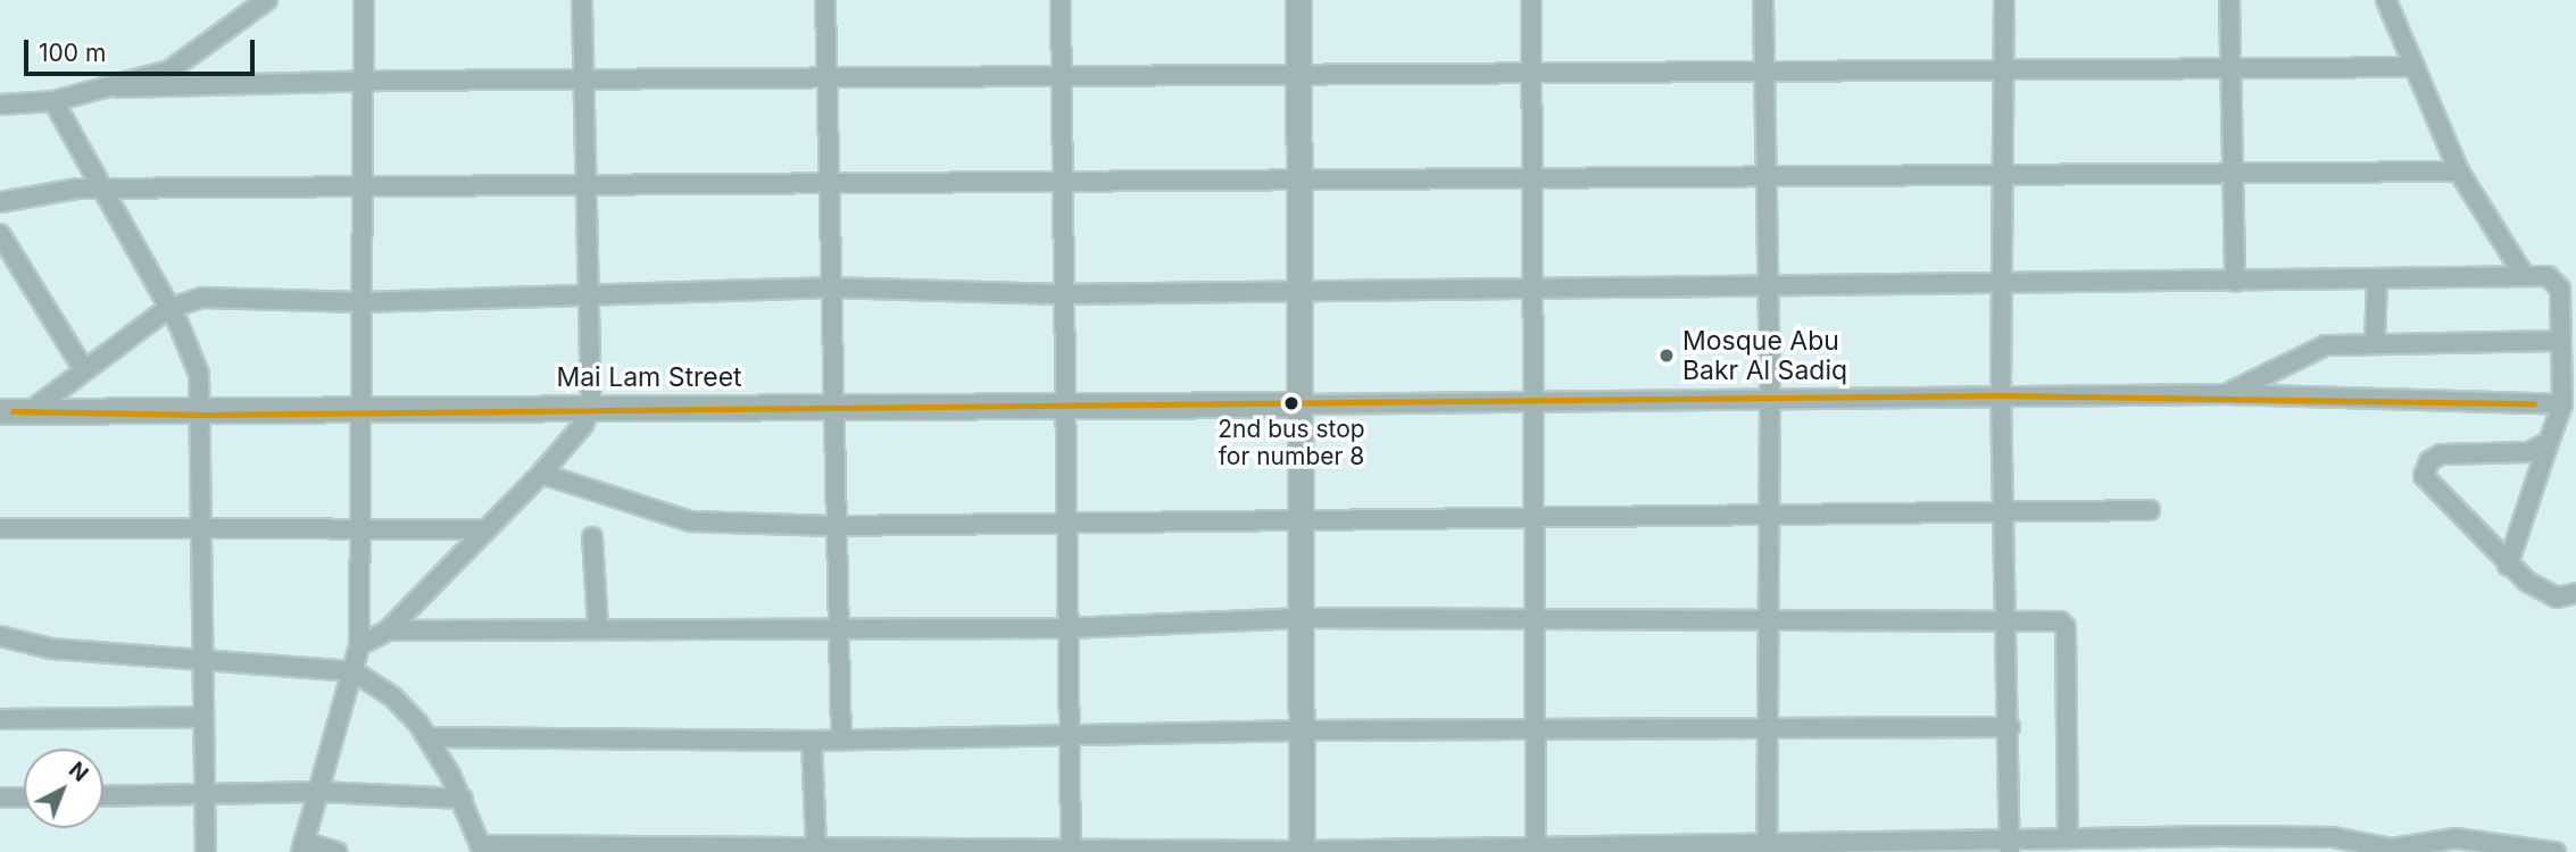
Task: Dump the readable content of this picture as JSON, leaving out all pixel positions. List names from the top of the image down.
{
  "streets": {
    "street": ["Mai Lam Street"]
  },
  "places": ["Mosque Abu Bakr Al Sadiq", "2nd bus stop for number 8"],
  "scale_bar": "100 m",
  "north": "top right"
}
